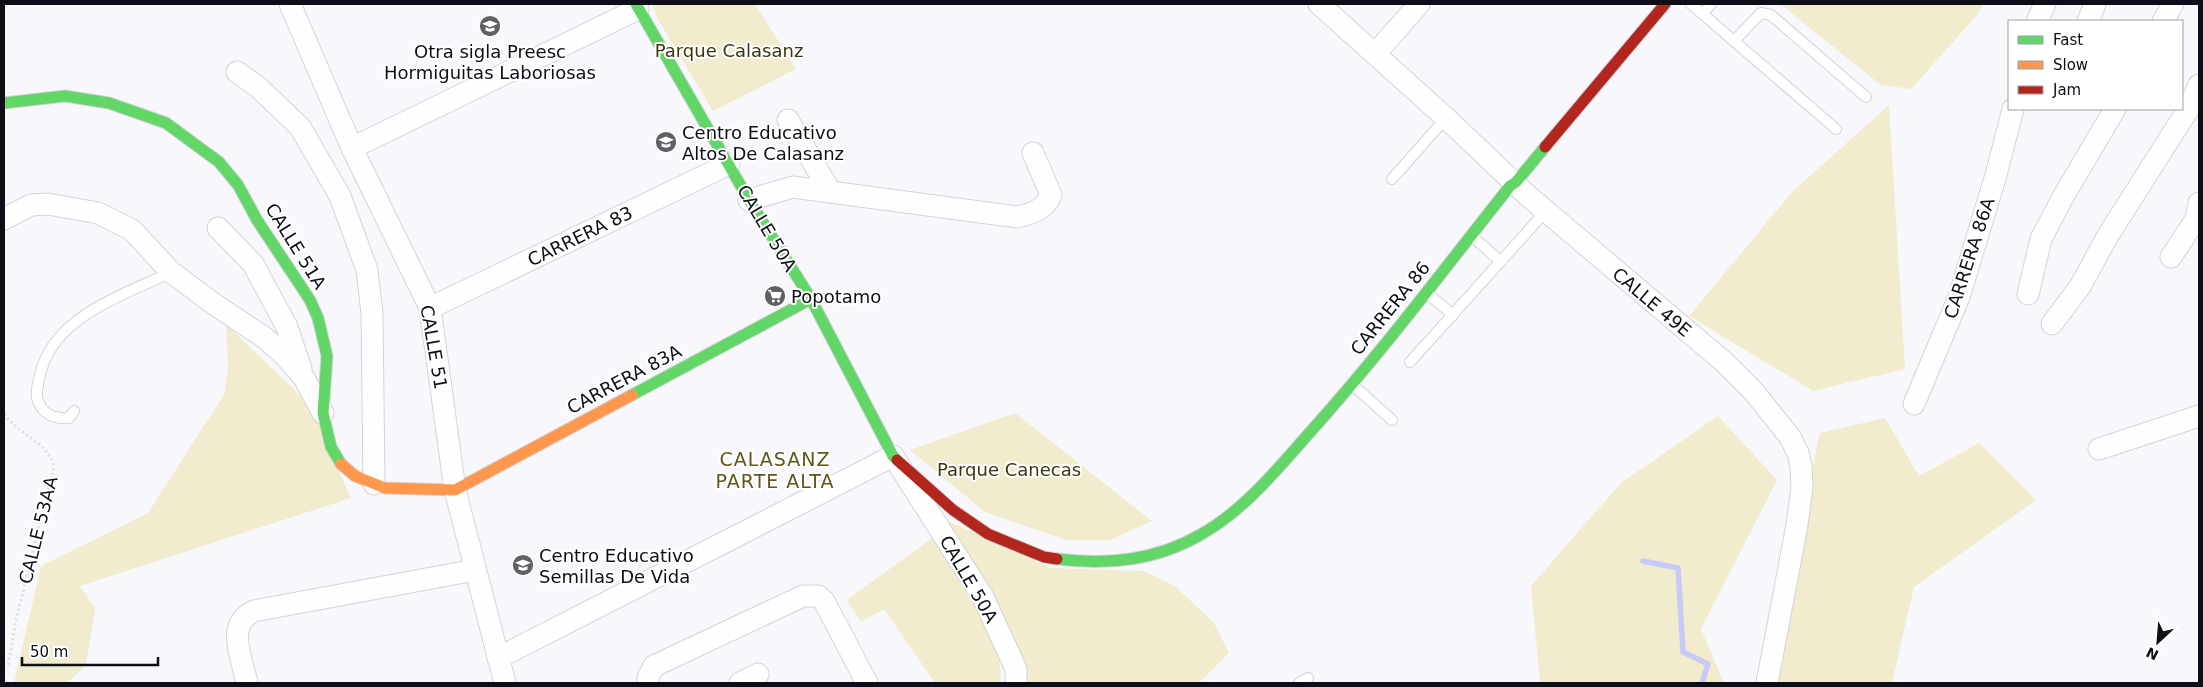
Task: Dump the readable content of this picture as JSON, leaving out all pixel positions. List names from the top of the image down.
{
  "streets": {
    "street": [
      "CALLE 50A",
      "CARRERA 83",
      "CALLE 51A",
      "CARRERA 86A",
      "CALLE 49E",
      "CARRERA 86",
      "CALLE 51",
      "CARRERA 83A"
    ],
    "path": ["CALLE 53AA"]
  },
  "crossings": [
    ["CALLE 50A", "CARRERA 83"],
    ["CALLE 50A", "CARRERA 86"],
    ["CALLE 50A", "CARRERA 83A"],
    ["CARRERA 83", "CALLE 51"],
    ["CALLE 51A", "CALLE 51"],
    ["CALLE 51A", "CARRERA 83A"],
    ["CALLE 49E", "CARRERA 86"],
    ["CALLE 51", "CARRERA 83A"]
  ],
  "districts": ["CALASANZ PARTE ALTA"],
  "parks": ["Parque Calasanz", "Parque Canecas"],
  "places": {
    "school or university": ["Otra sigla Preesc Hormiguitas Laboriosas", "Centro Educativo Altos De Calasanz", "Centro Educativo Semillas De Vida"],
    "supermarket": ["Popotamo"]
  },
  "legend": ["Fast", "Slow", "Jam"],
  "scale_bar": "50 m",
  "north": "bottom left"
}
